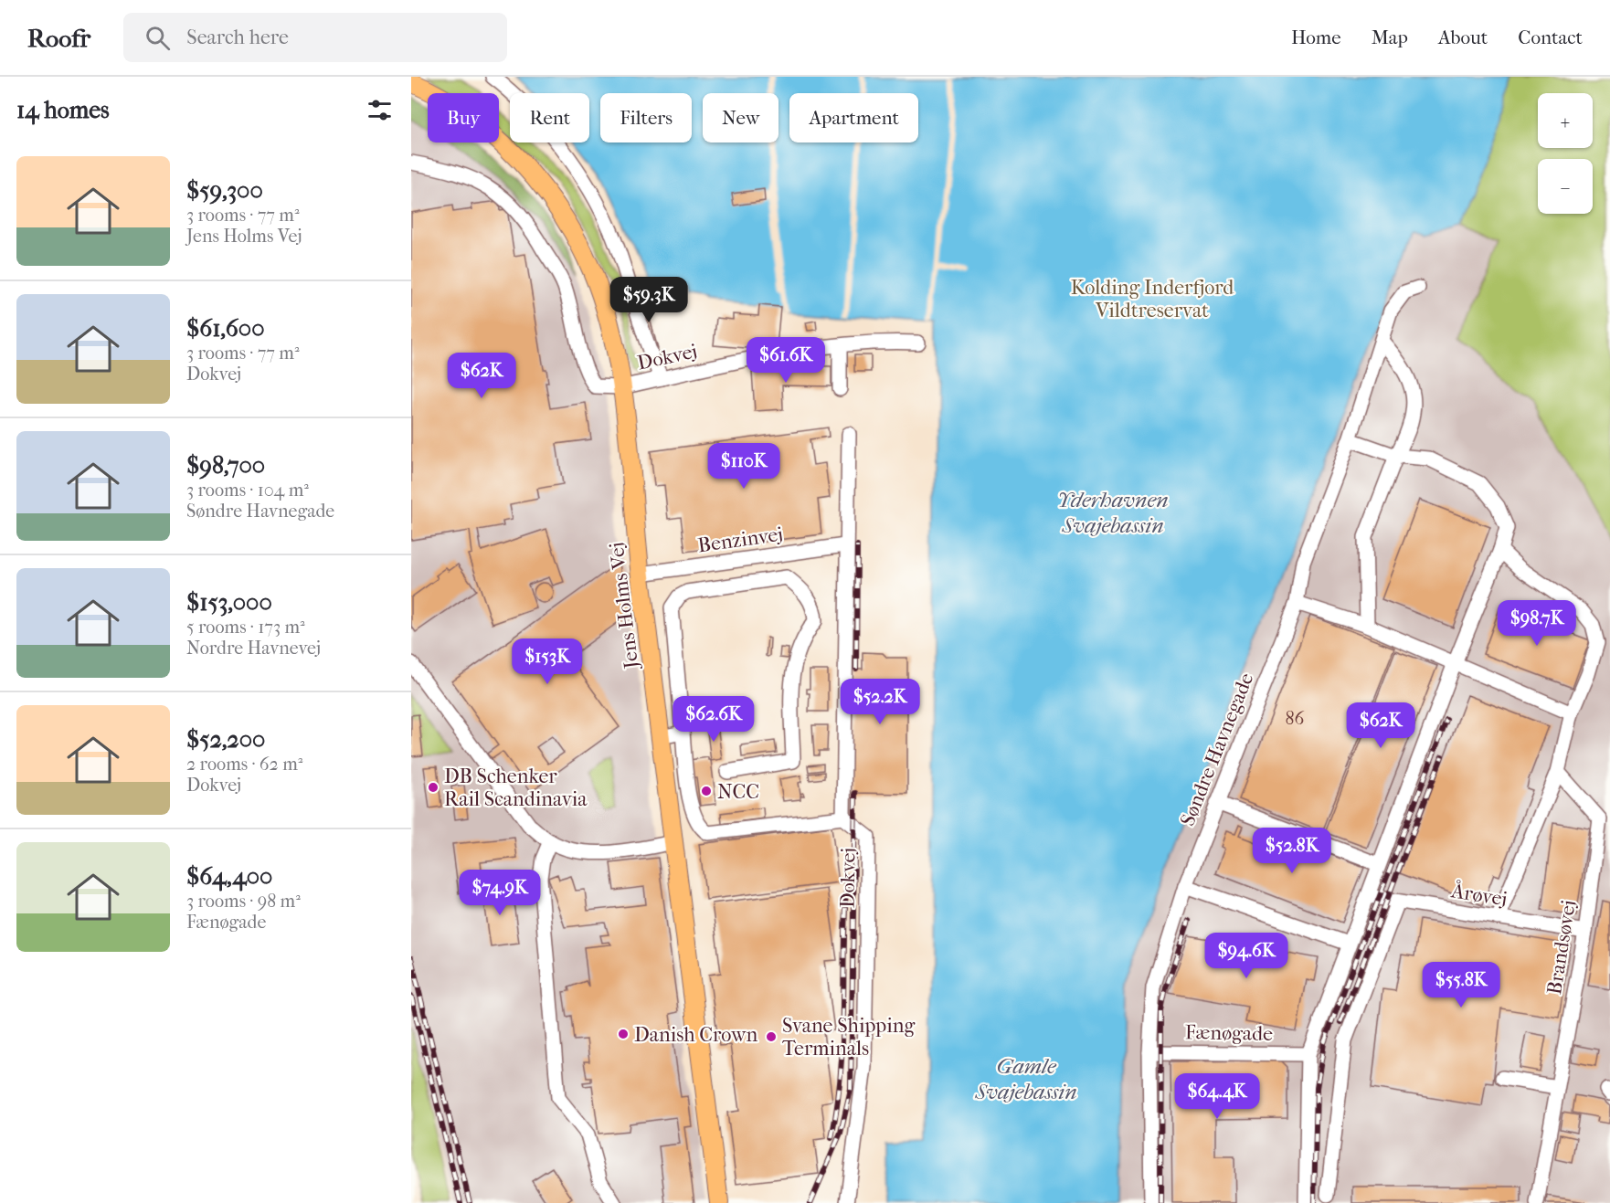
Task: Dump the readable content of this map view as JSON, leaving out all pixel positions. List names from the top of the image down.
{
  "streets": {
    "main road": ["Jens Holms Vej"],
    "street": [
      "Dokvej",
      "Benzinvej",
      "Søndre Havnegade",
      "Årøvej",
      "Brandsøvej",
      "Fænøgade"
    ]
  },
  "crossings": [
    ["Dokvej", "Benzinvej"],
    ["Dokvej", "Jens Holms Vej"],
    ["Benzinvej", "Jens Holms Vej"],
    ["Søndre Havnegade", "Fænøgade"],
    ["Årøvej", "Brandsøvej"]
  ],
  "water": ["Yderhavnen Svajebassin", "Gamle Svajebassin"],
  "parks": ["Kolding Inderfjord Vildtreservat"],
  "places": [
    "DB Schenker Rail Scandinavia",
    "NCC",
    "Danish Crown",
    "Svane Shipping Terminals"
  ],
  "house_numbers": ["86"],
  "page": {
    "header": "Roofr",
    "search": "Search here",
    "nav": [
      "Home",
      "Map",
      "About",
      "Contact"
    ],
    "heading": "14 homes",
    "map_buttons": ["+", "−"],
    "chip": [
      "Buy",
      "Rent",
      "Filters",
      "New",
      "Apartment"
    ],
    "list": [
      {
        "name": "$59,300",
        "note": "3 rooms · 77 m² · Jens Holms Vej"
      },
      {
        "name": "$61,600",
        "note": "3 rooms · 77 m² · Dokvej"
      },
      {
        "name": "$98,700",
        "note": "3 rooms · 104 m² · Søndre Havnegade"
      },
      {
        "name": "$153,000",
        "note": "5 rooms · 173 m² · Nordre Havnevej"
      },
      {
        "name": "$52,200",
        "note": "2 rooms · 62 m² · Dokvej"
      },
      {
        "name": "$64,400",
        "note": "3 rooms · 98 m² · Fænøgade"
      }
    ],
    "price": [
      "$59.3K",
      "$61.6K",
      "$62K",
      "$110K",
      "$98.7K",
      "$153K",
      "$52.2K",
      "$62.6K",
      "$62K",
      "$52.8K",
      "$74.9K",
      "$94.6K",
      "$55.8K",
      "$64.4K"
    ]
  }
}
